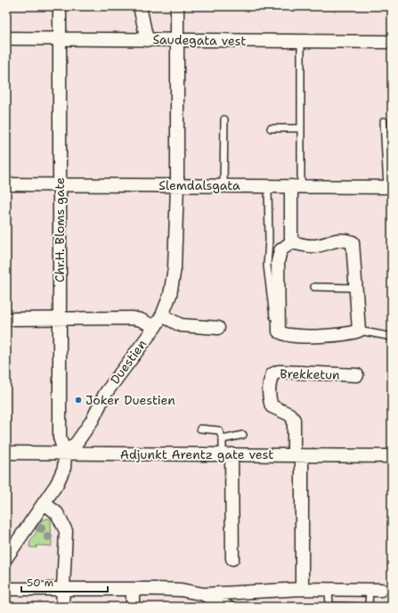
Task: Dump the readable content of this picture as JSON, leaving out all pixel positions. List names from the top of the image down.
{
  "streets": {
    "street": [
      "Saudegata vest",
      "Slemdalsgata",
      "Chr.H. Bloms gate",
      "Duestien",
      "Brekketun",
      "Adjunkt Arentz gate vest"
    ]
  },
  "crossings": [
    ["Saudegata vest", "Chr.H. Bloms gate"],
    ["Saudegata vest", "Duestien"],
    ["Slemdalsgata", "Chr.H. Bloms gate"],
    ["Slemdalsgata", "Duestien"],
    ["Chr.H. Bloms gate", "Duestien"],
    ["Chr.H. Bloms gate", "Adjunkt Arentz gate vest"],
    ["Duestien", "Adjunkt Arentz gate vest"],
    ["Brekketun", "Adjunkt Arentz gate vest"]
  ],
  "places": ["Joker Duestien"],
  "scale_bar": "50 m"
}
